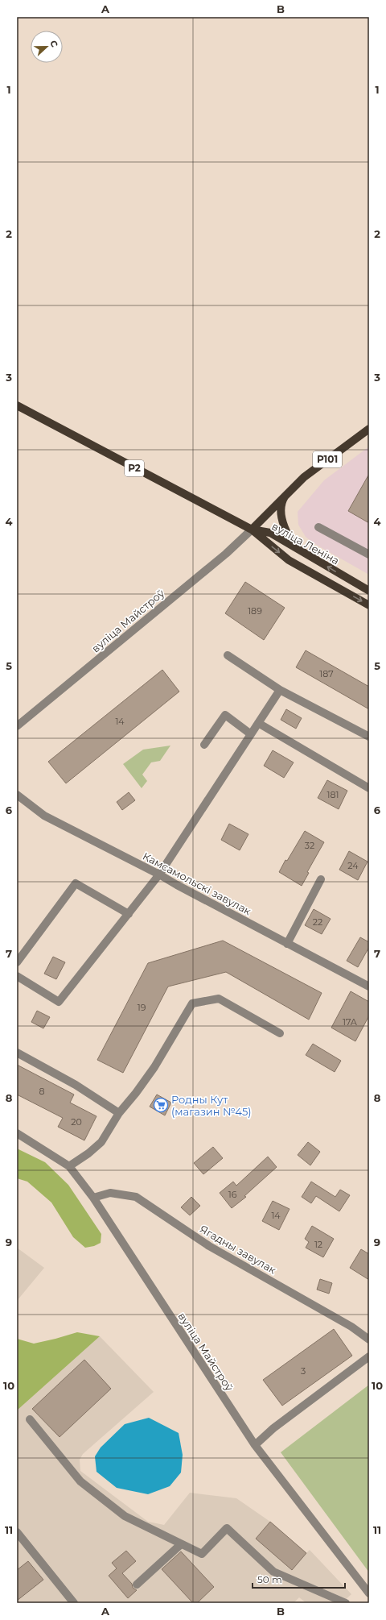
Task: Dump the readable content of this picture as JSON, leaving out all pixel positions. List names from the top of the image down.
{
  "streets": {
    "main road": ["Р101", "Р2", "вуліца Леніна"],
    "street": ["вуліца Майстроў", "Камсамольскі завулак", "Ягадны завулак"]
  },
  "crossings": [
    ["Р101", "Р2"],
    ["Р101", "вуліца Леніна"],
    ["Р101", "вуліца Майстроў"],
    ["Р2", "вуліца Леніна"],
    ["Р2", "вуліца Майстроў"],
    ["вуліца Леніна", "вуліца Майстроў"],
    ["вуліца Майстроў", "Ягадны завулак"]
  ],
  "places": {
    "supermarket": ["Родны Кут (магазин №45)"]
  },
  "house_numbers": [
    "189",
    "187",
    "14",
    "181",
    "32",
    "24",
    "22",
    "19",
    "17А",
    "8",
    "20",
    "16",
    "14",
    "12",
    "3"
  ],
  "scale_bar": "50 m",
  "north": "right",
  "grid": {
    "columns": ["A", "B"],
    "rows": [
      "1",
      "2",
      "3",
      "4",
      "5",
      "6",
      "7",
      "8",
      "9",
      "10",
      "11"
    ]
  }
}
